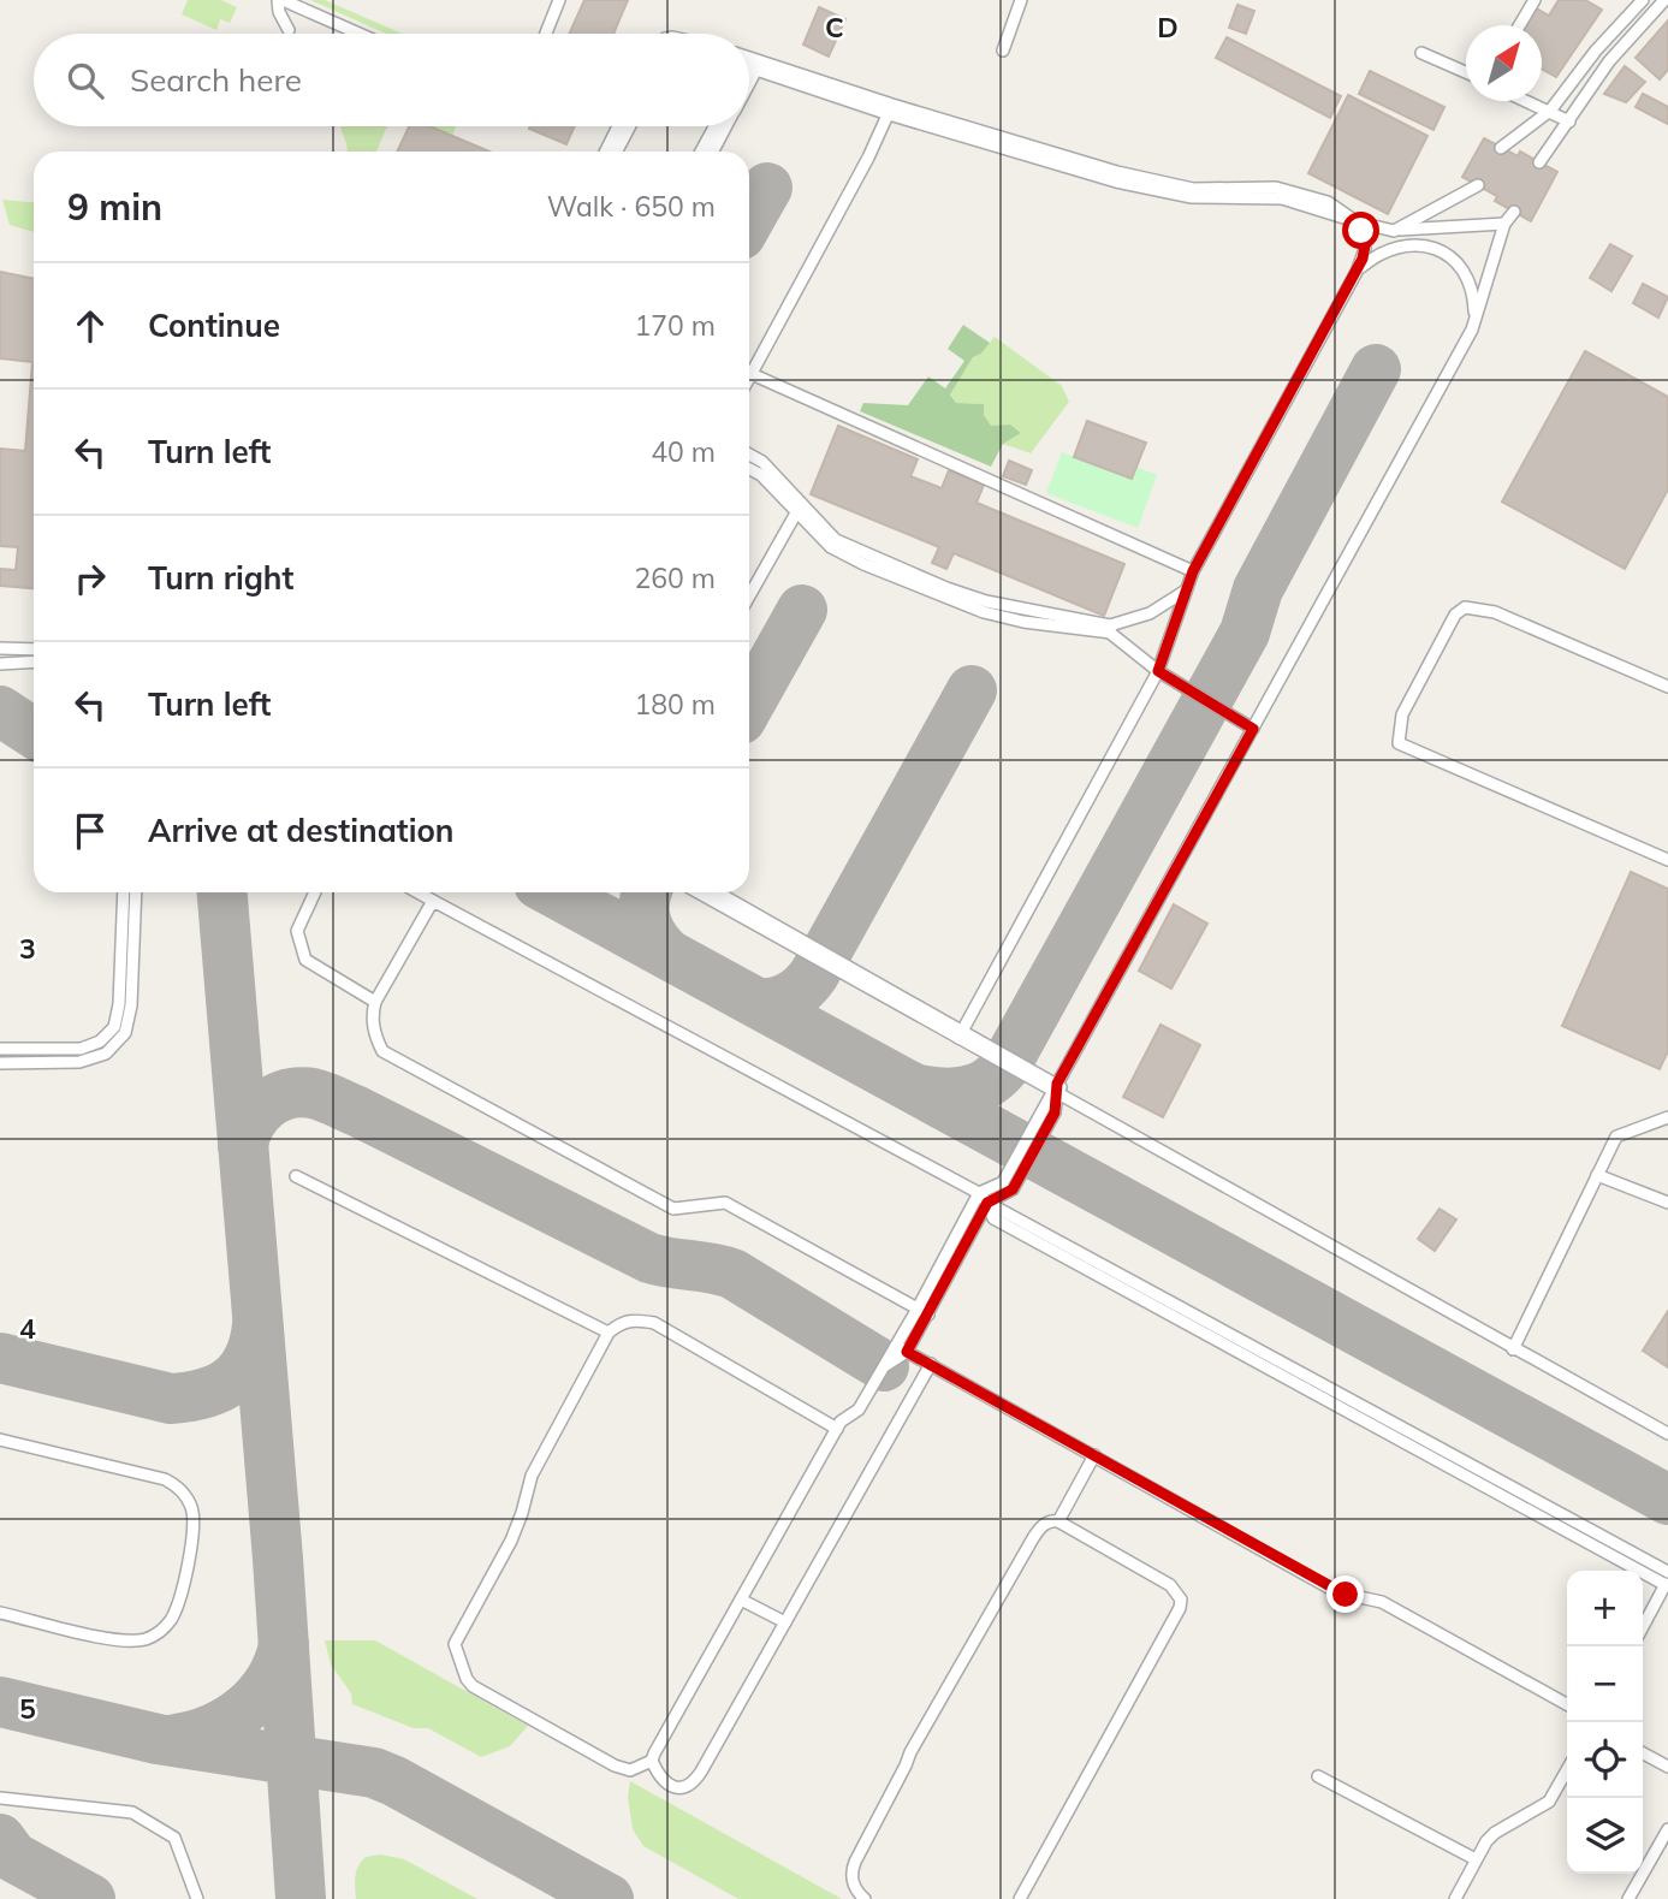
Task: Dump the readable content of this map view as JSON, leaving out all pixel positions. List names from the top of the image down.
{
  "north": "top right",
  "page": {
    "search": "Search here",
    "heading": ["9 min", "Walk · 650 m"],
    "list": [
      ["Continue", "170 m"],
      ["Turn left", "40 m"],
      ["Turn right", "260 m"],
      ["Turn left", "180 m"],
      "Arrive at destination"
    ],
    "map_buttons": ["+", "−"]
  },
  "grid": {
    "columns": ["C", "D"],
    "rows": ["3", "4", "5"]
  }
}
